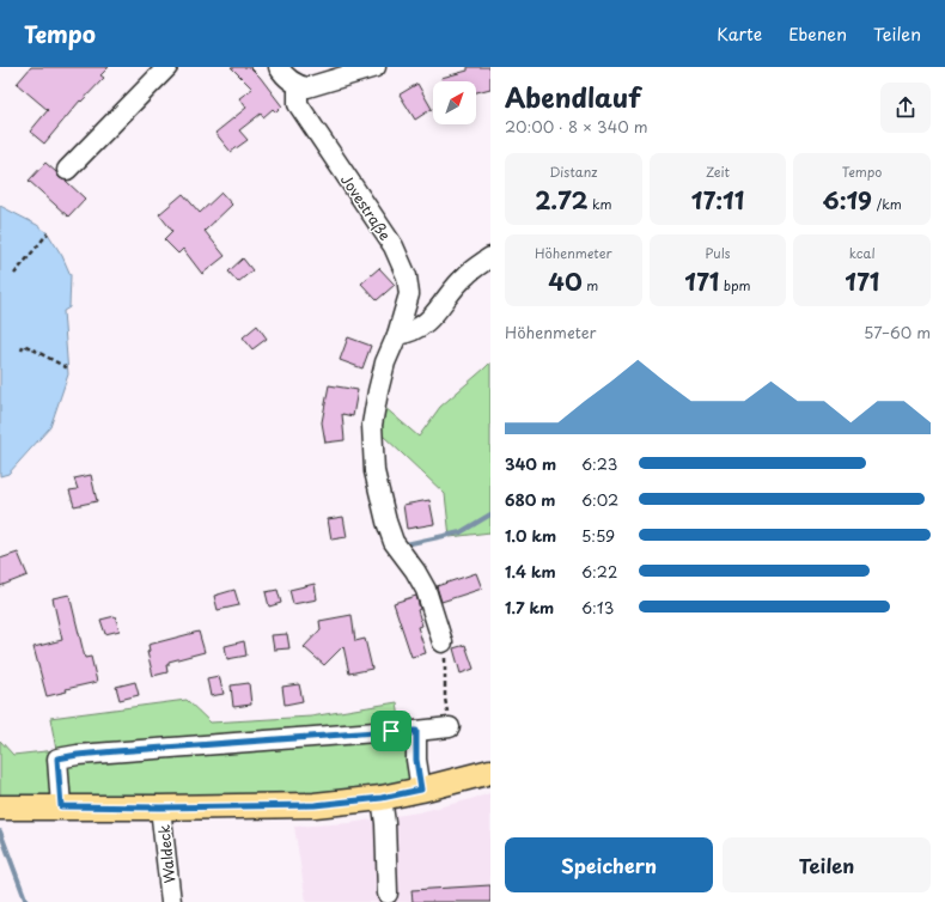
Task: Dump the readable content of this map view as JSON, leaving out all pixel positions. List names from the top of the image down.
{
  "streets": {
    "street": ["Jovestraße", "Waldeck"]
  },
  "north": "top right",
  "page": {
    "header": "Tempo",
    "nav": ["Karte", "Ebenen", "Teilen"],
    "heading": ["Abendlauf", "20:00 · 8 × 340 m"],
    "stats": [
      ["Distanz", "2.72 km"],
      ["Zeit", "17:11"],
      ["Tempo", "6:19 /km"],
      ["Höhenmeter", "40 m"],
      ["Puls", "171 bpm"],
      ["kcal", "171"]
    ],
    "chart": ["Höhenmeter", "57–60 m"],
    "list": [
      {
        "name": "340 m",
        "note": "6:23"
      },
      {
        "name": "680 m",
        "note": "6:02"
      },
      {
        "name": "1.0 km",
        "note": "5:59"
      },
      {
        "name": "1.4 km",
        "note": "6:22"
      },
      {
        "name": "1.7 km",
        "note": "6:13"
      }
    ],
    "buttons": ["Speichern", "Teilen"]
  }
}
